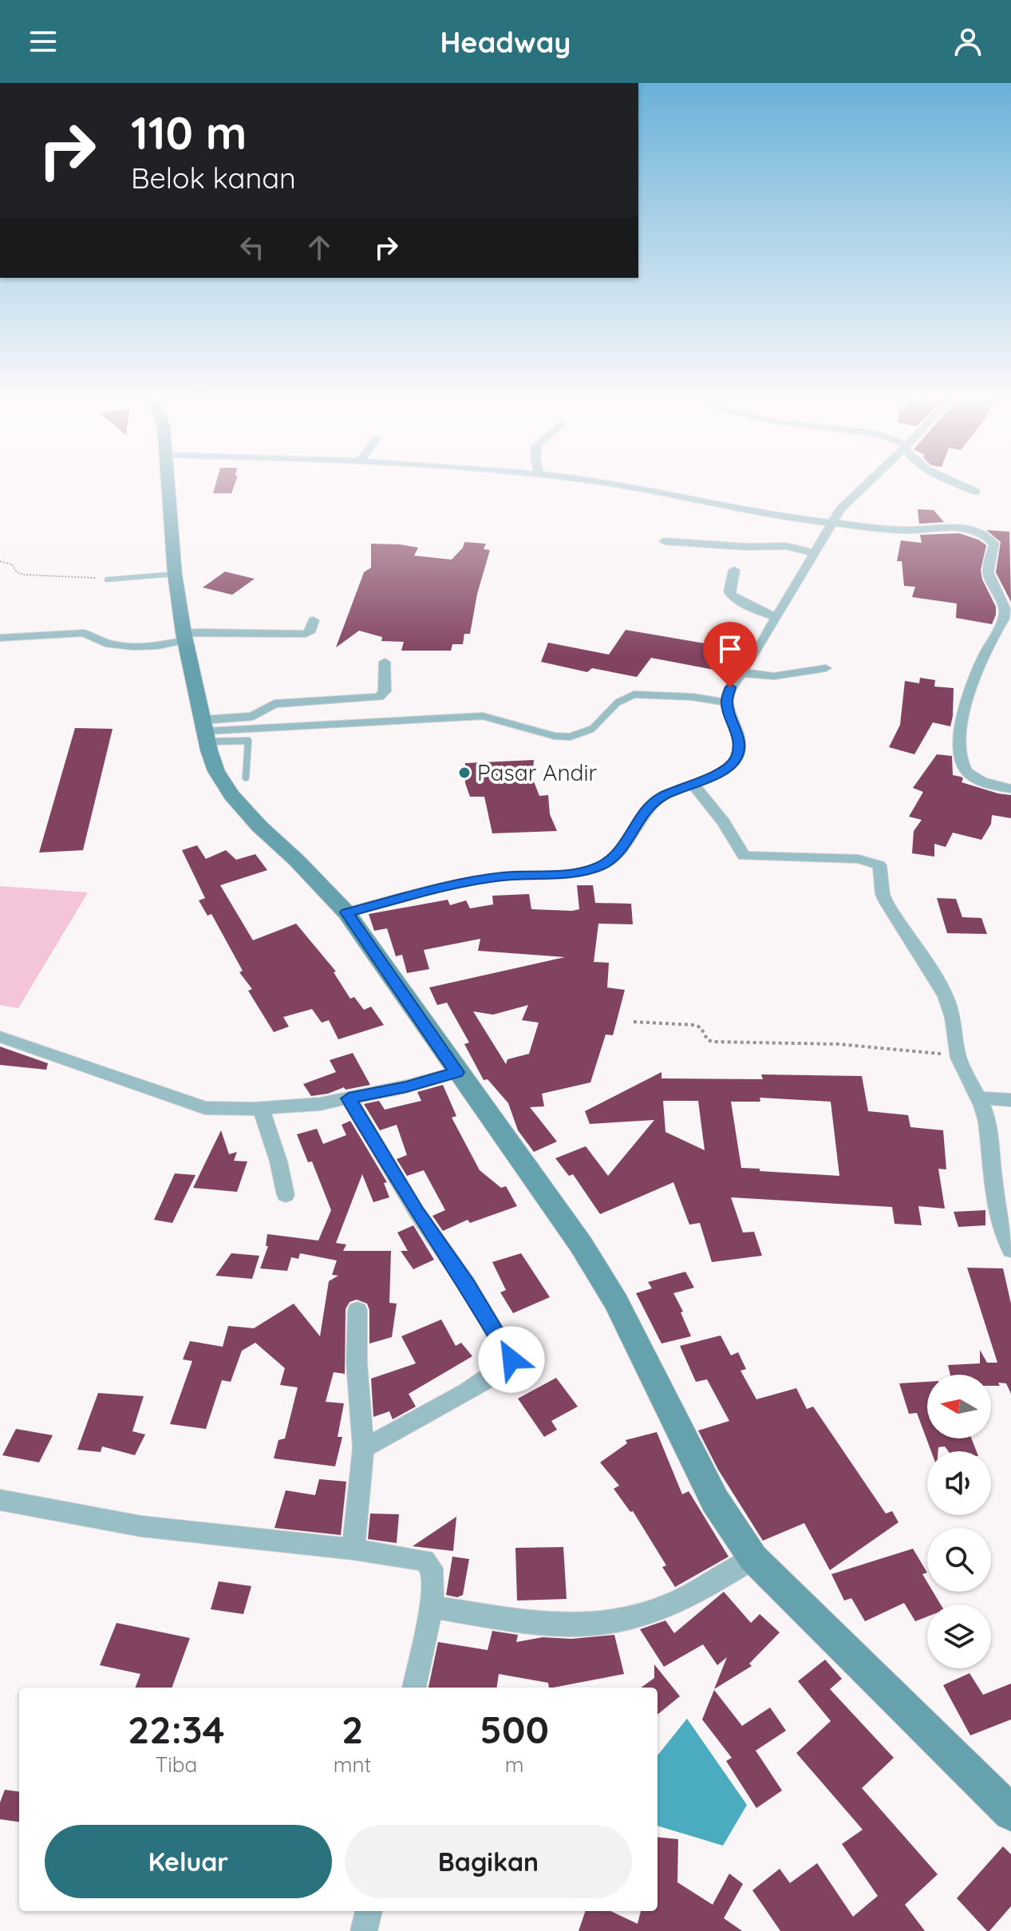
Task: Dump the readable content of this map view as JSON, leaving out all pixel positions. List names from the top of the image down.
{
  "places": ["Pasar Andir"],
  "north": "left",
  "page": {
    "header": "Headway",
    "turn": ["110 m", "Belok kanan"],
    "eta": [
      "22:34",
      "Tiba",
      "2",
      "mnt",
      "500",
      "m"
    ],
    "buttons": ["Keluar", "Bagikan"]
  }
}
